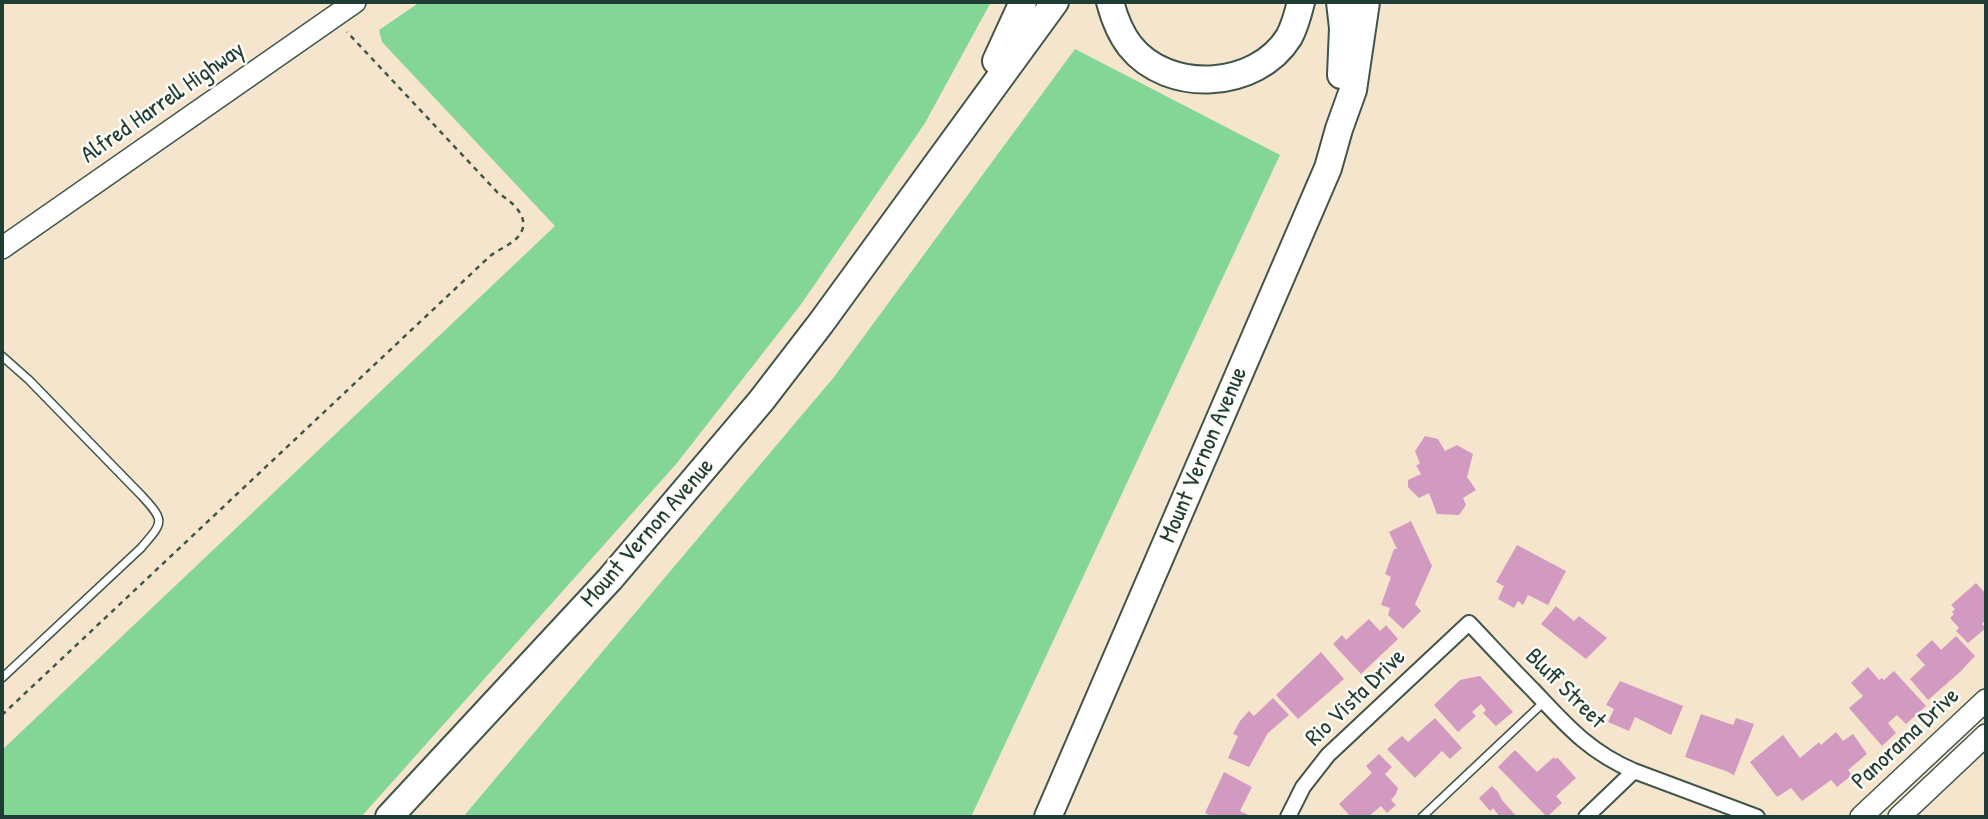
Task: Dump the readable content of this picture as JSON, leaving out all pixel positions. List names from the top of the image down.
{
  "streets": {
    "highway": ["Mount Vernon Avenue"],
    "main road": ["Alfred Harrell Highway", "Panorama Drive"],
    "street": ["Bluff Street", "Rio Vista Drive"]
  },
  "crossings": [
    ["Bluff Street", "Rio Vista Drive"]
  ]
}
